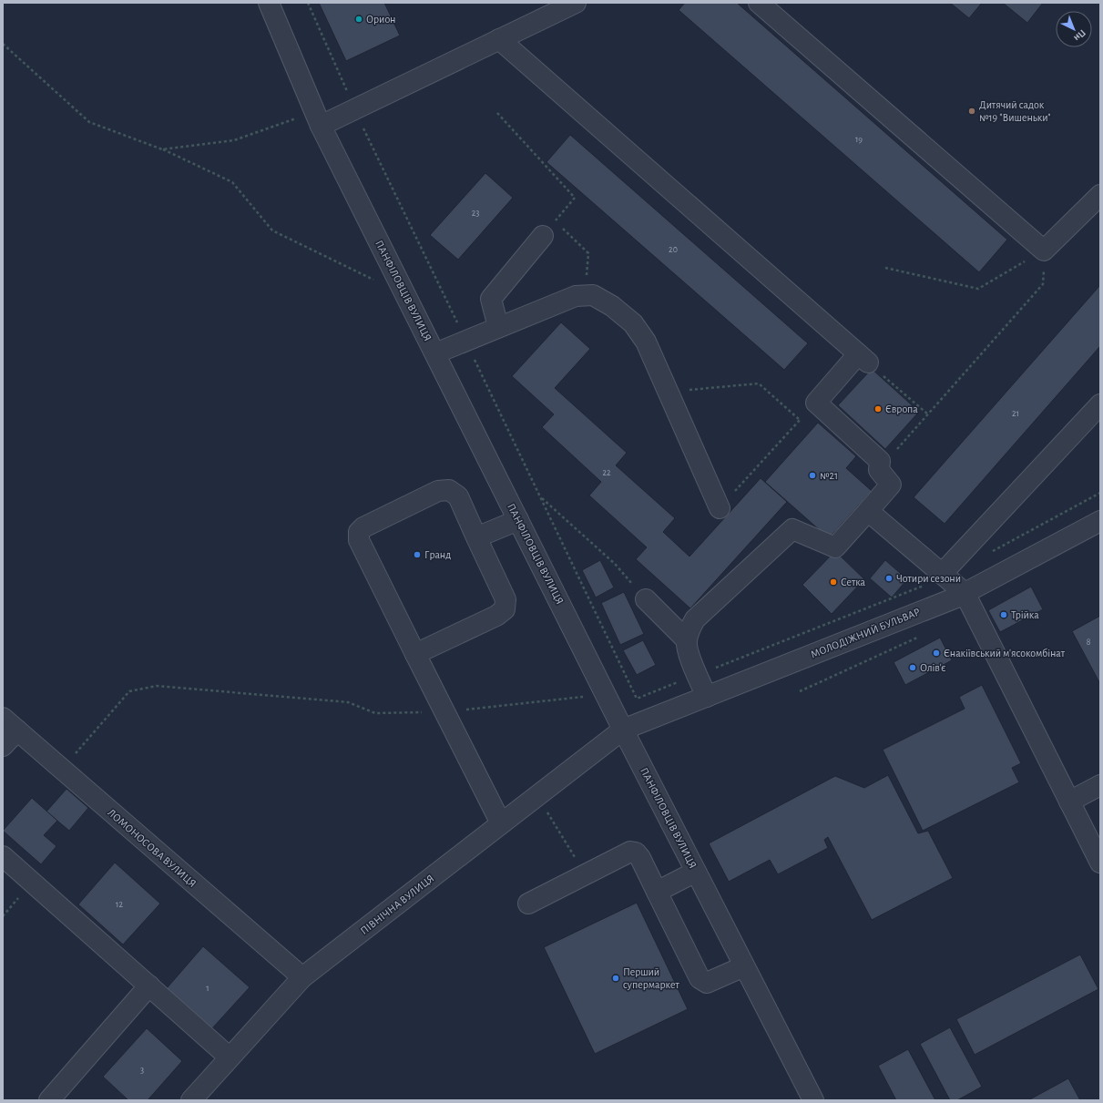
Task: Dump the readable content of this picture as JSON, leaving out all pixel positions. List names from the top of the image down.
{
  "streets": {
    "street": [
      "ПАНФІЛОВЦІВ ВУЛИЦЯ",
      "МОЛОДІЖНИЙ БУЛЬВАР",
      "ЛОМОНОСОВА ВУЛИЦЯ",
      "ПІВНІЧНА ВУЛИЦЯ"
    ]
  },
  "crossings": [
    ["ПАНФІЛОВЦІВ ВУЛИЦЯ", "МОЛОДІЖНИЙ БУЛЬВАР"],
    ["ПАНФІЛОВЦІВ ВУЛИЦЯ", "ПІВНІЧНА ВУЛИЦЯ"],
    ["МОЛОДІЖНИЙ БУЛЬВАР", "ПІВНІЧНА ВУЛИЦЯ"],
    ["ЛОМОНОСОВА ВУЛИЦЯ", "ПІВНІЧНА ВУЛИЦЯ"]
  ],
  "places": [
    "Орион",
    "Дитячий садок №19 \"Вишеньки\"",
    "Європа",
    "№21",
    "Гранд",
    "Чотири сезони",
    "Сетка",
    "Трійка",
    "Єнакіївський м'ясокомбінат",
    "Олів'є",
    "Перший супермаркет"
  ],
  "house_numbers": [
    "19",
    "23",
    "20",
    "21",
    "22",
    "8",
    "12",
    "1",
    "3"
  ],
  "north": "bottom right"
}
